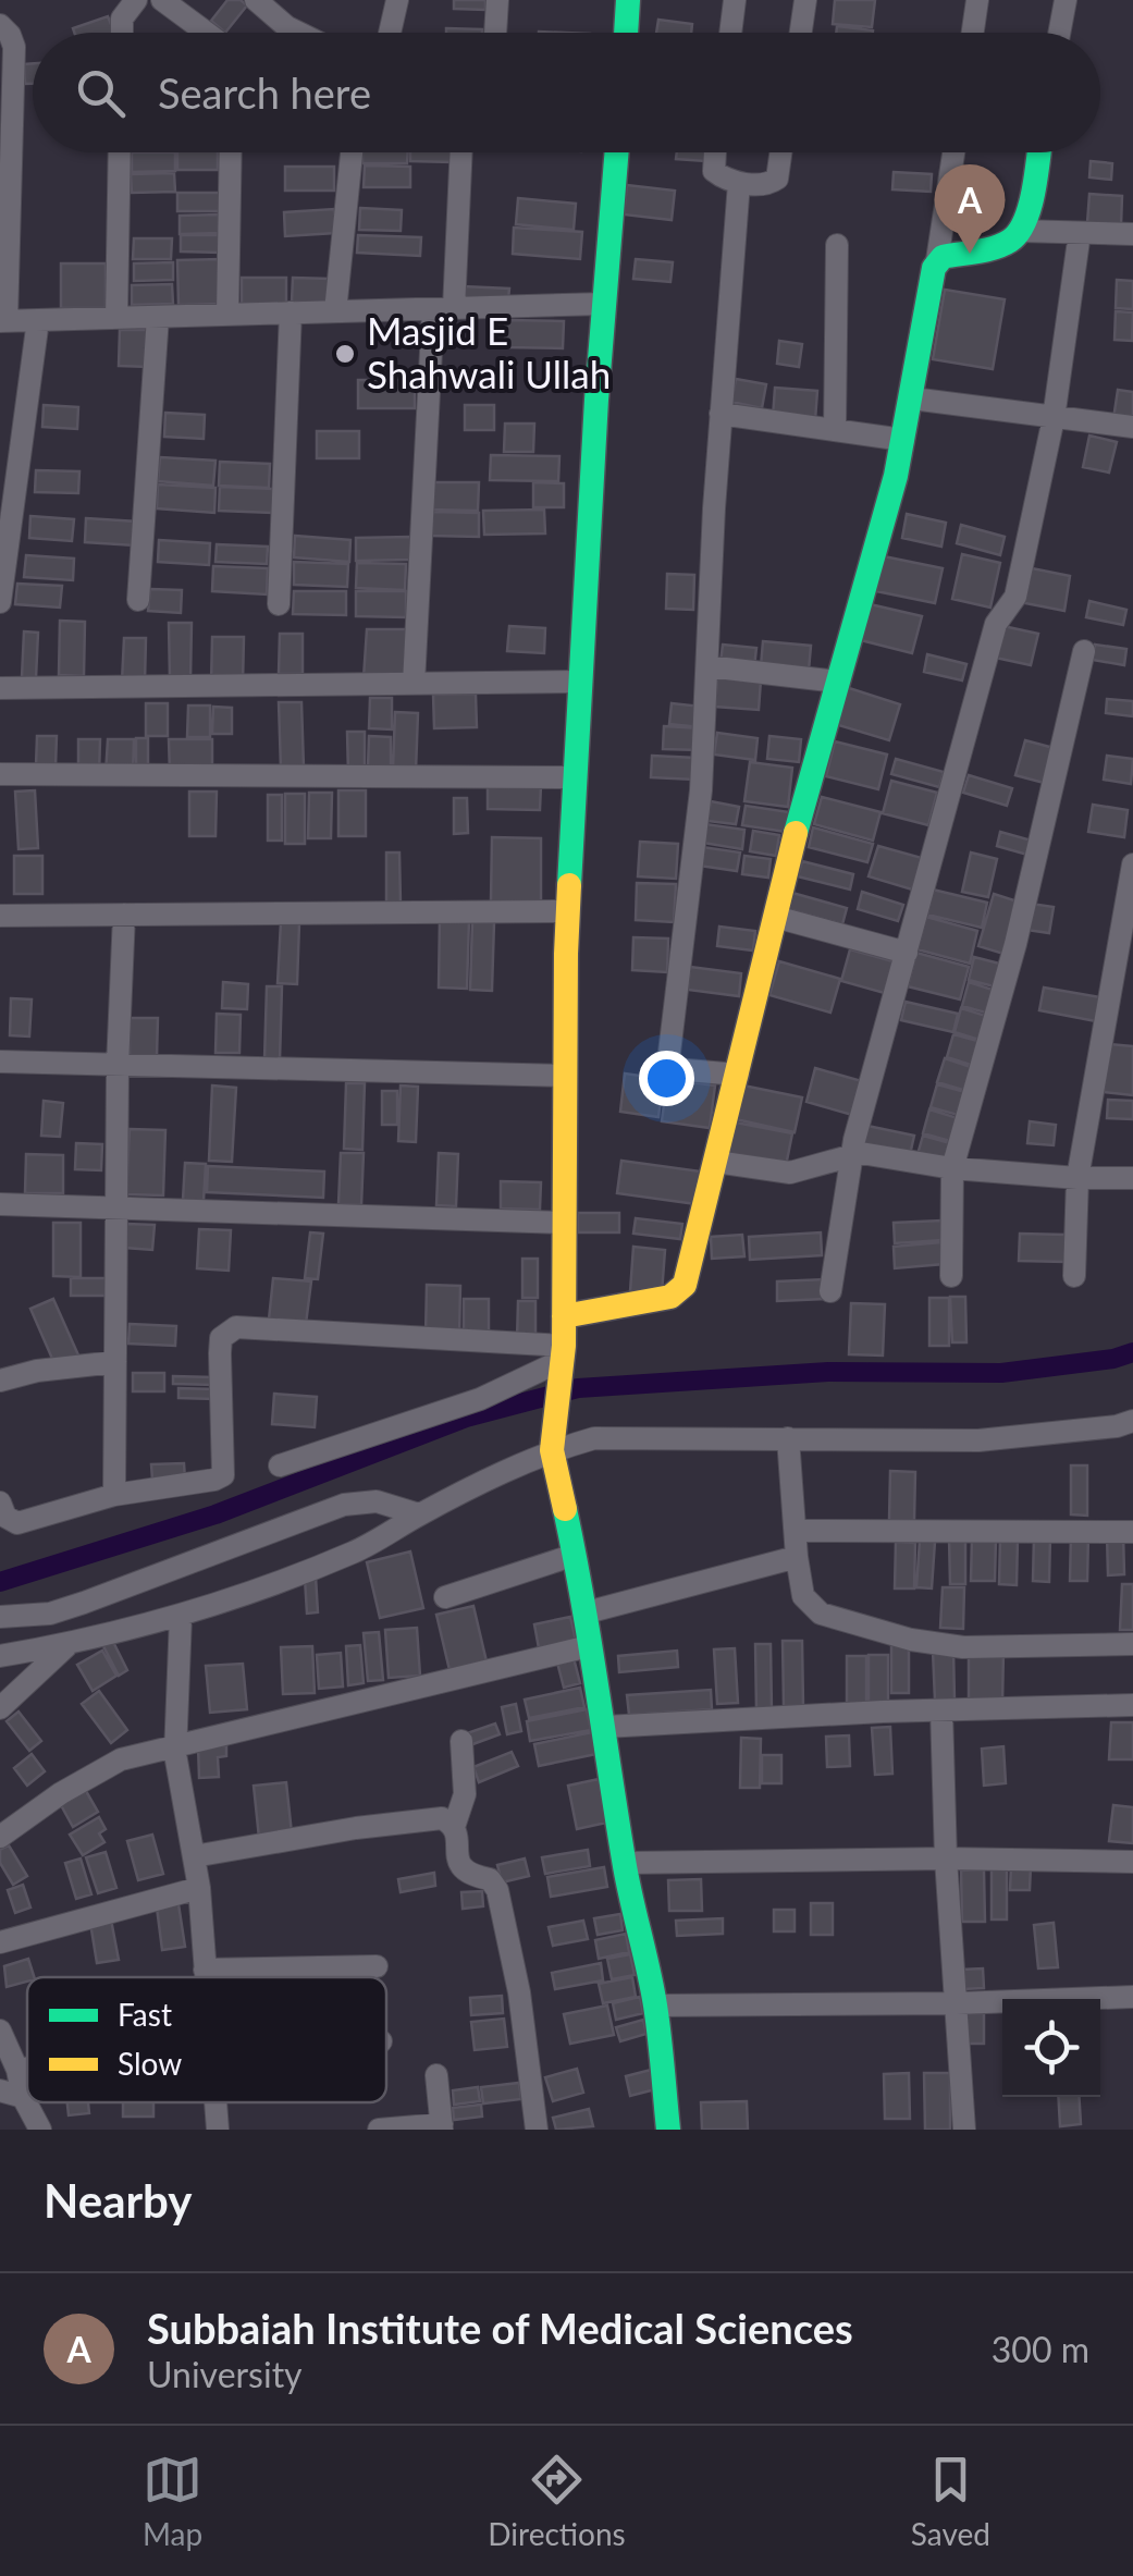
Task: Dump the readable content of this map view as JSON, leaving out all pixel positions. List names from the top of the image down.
{
  "places": ["Masjid E Shahwali Ullah"],
  "legend": ["Fast", "Slow"],
  "page": {
    "search": "Search here",
    "pins": "A",
    "heading": "Nearby",
    "list": [
      {
        "mark": "A",
        "name": "Subbaiah Institute of Medical Sciences",
        "note": "University",
        "value": "300 m"
      }
    ],
    "nav": ["Map", "Directions", "Saved"]
  }
}
